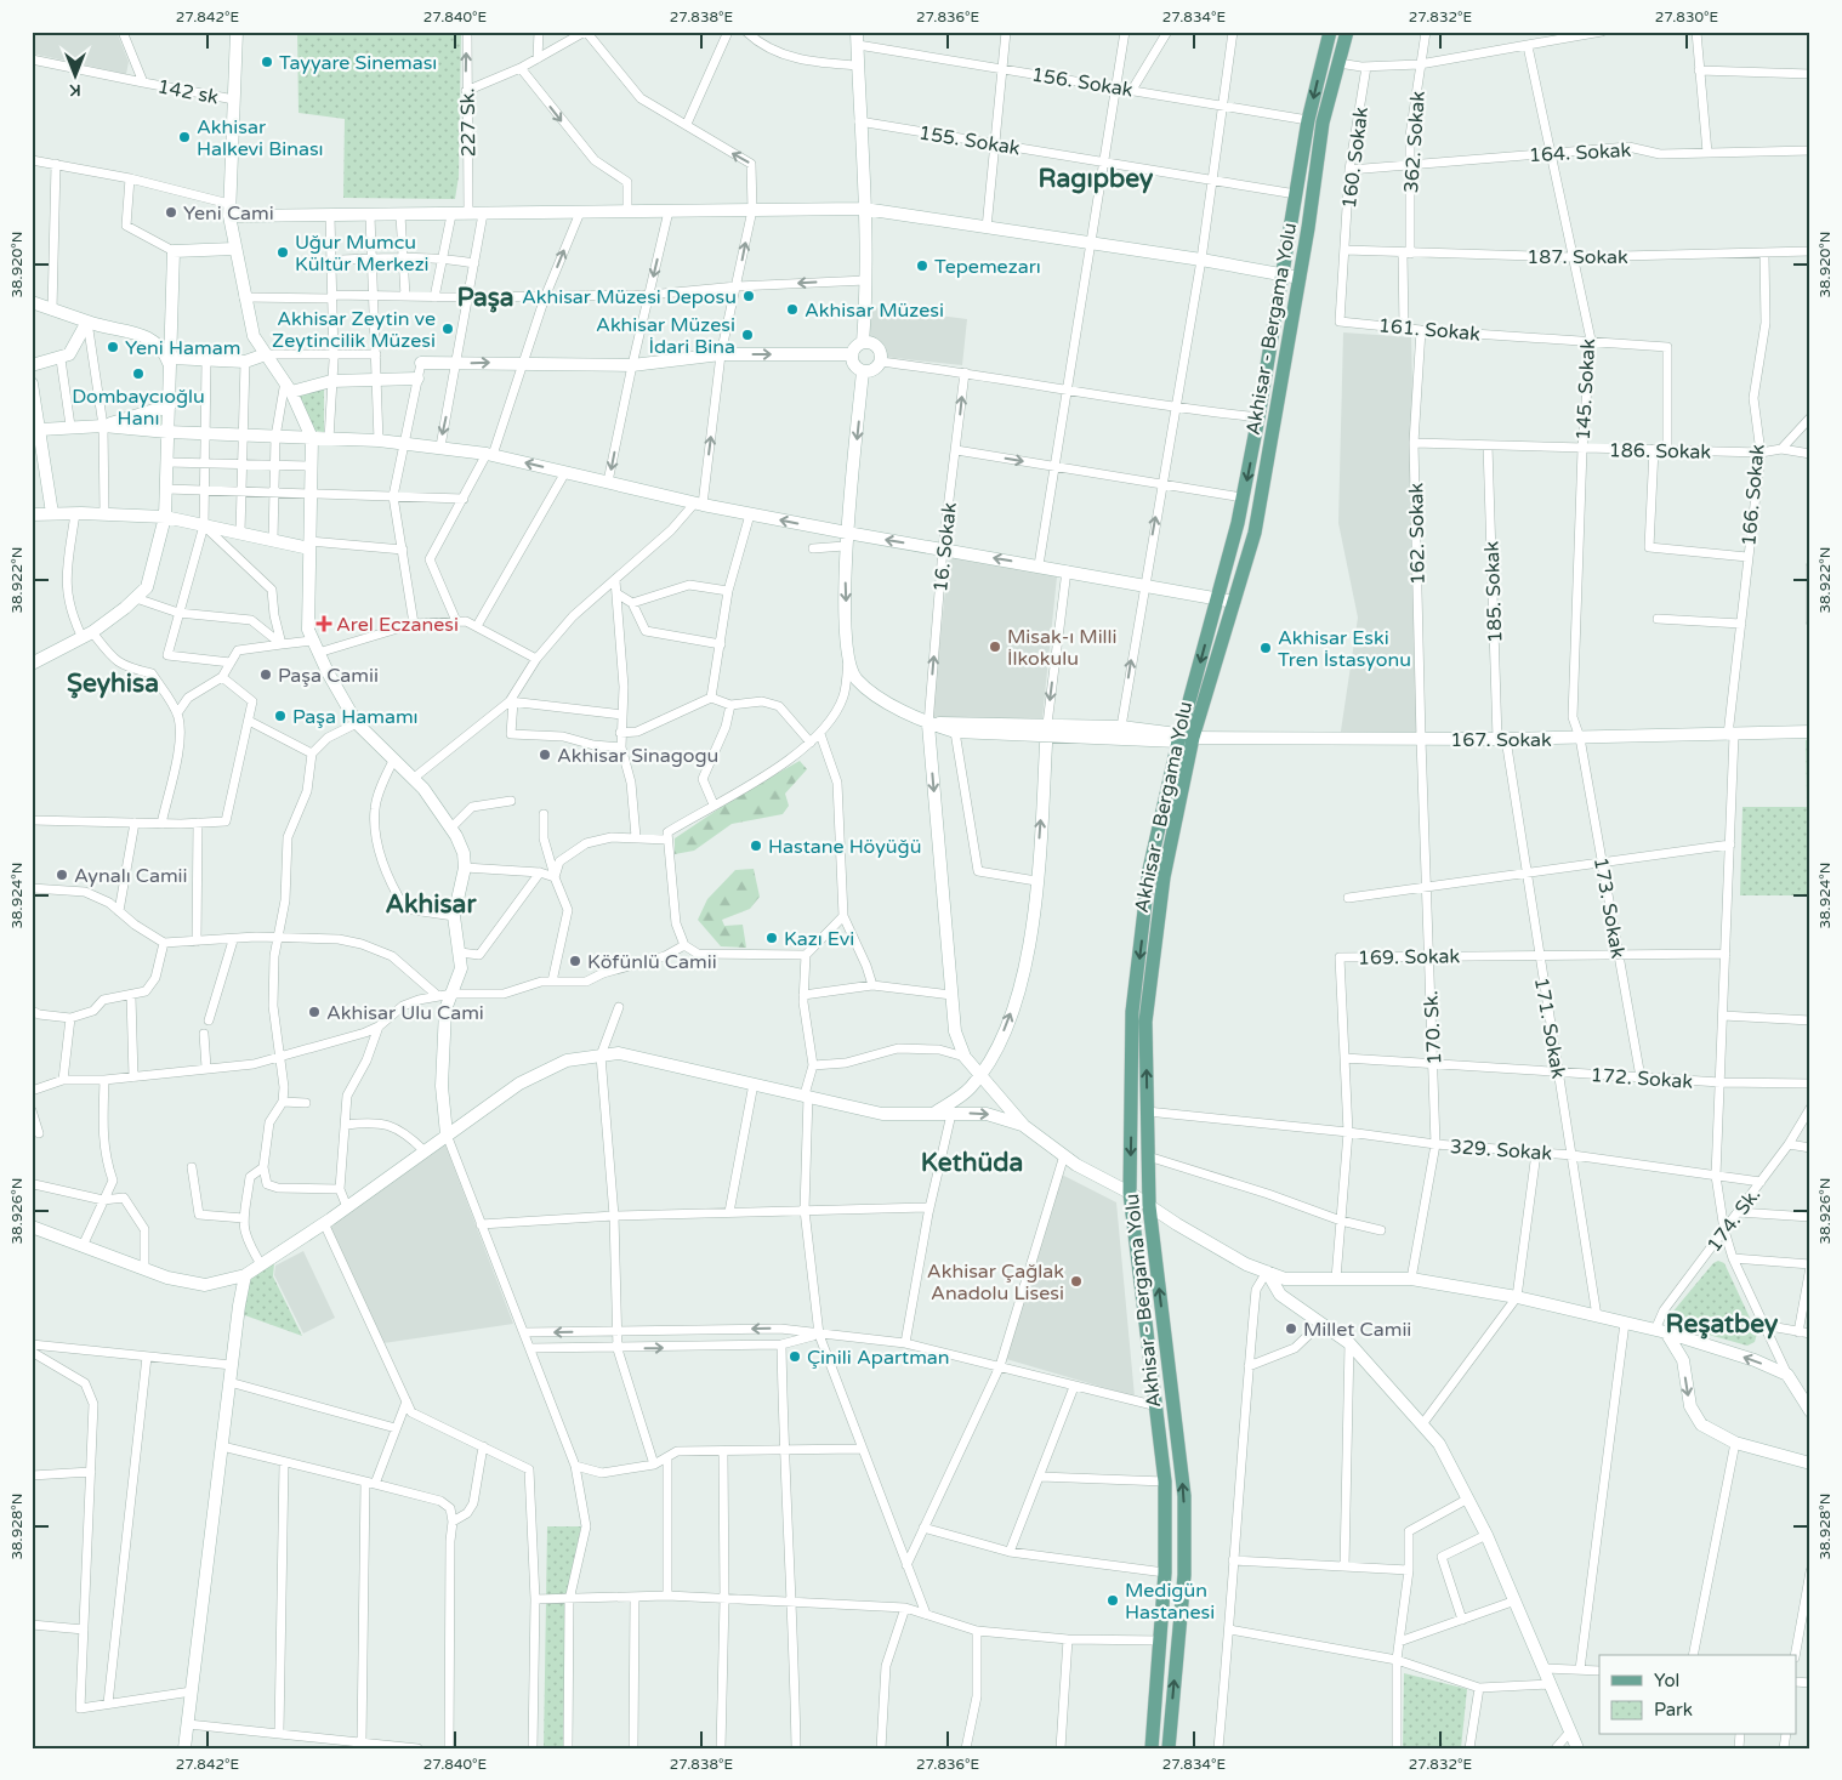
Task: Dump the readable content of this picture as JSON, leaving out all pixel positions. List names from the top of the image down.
{
  "streets": {
    "main road": ["Akhisar - Bergama Yolu"],
    "street": [
      "156. Sokak",
      "142 sk",
      "227 Sk.",
      "155. Sokak",
      "362. Sokak",
      "164. Sokak",
      "160. Sokak",
      "187. Sokak",
      "161. Sokak",
      "145. Sokak",
      "186. Sokak",
      "166. Sokak",
      "162. Sokak",
      "16. Sokak",
      "185. Sokak",
      "167. Sokak",
      "173. Sokak",
      "169. Sokak",
      "170. Sk.",
      "171. Sokak",
      "172. Sokak",
      "329. Sokak",
      "174. Sk."
    ]
  },
  "crossings": [
    ["156. Sokak", "Akhisar - Bergama Yolu"],
    ["155. Sokak", "Akhisar - Bergama Yolu"],
    ["362. Sokak", "164. Sokak"],
    ["362. Sokak", "187. Sokak"],
    ["362. Sokak", "161. Sokak"],
    ["164. Sokak", "160. Sokak"],
    ["164. Sokak", "145. Sokak"],
    ["160. Sokak", "187. Sokak"],
    ["160. Sokak", "161. Sokak"],
    ["187. Sokak", "161. Sokak"],
    ["187. Sokak", "145. Sokak"],
    ["187. Sokak", "166. Sokak"],
    ["Akhisar - Bergama Yolu", "167. Sokak"],
    ["Akhisar - Bergama Yolu", "329. Sokak"],
    ["161. Sokak", "145. Sokak"],
    ["161. Sokak", "186. Sokak"],
    ["161. Sokak", "162. Sokak"],
    ["145. Sokak", "186. Sokak"],
    ["145. Sokak", "167. Sokak"],
    ["145. Sokak", "173. Sokak"],
    ["186. Sokak", "166. Sokak"],
    ["186. Sokak", "162. Sokak"],
    ["186. Sokak", "185. Sokak"],
    ["166. Sokak", "167. Sokak"],
    ["166. Sokak", "169. Sokak"],
    ["166. Sokak", "172. Sokak"],
    ["166. Sokak", "329. Sokak"],
    ["166. Sokak", "174. Sk."],
    ["162. Sokak", "167. Sokak"],
    ["162. Sokak", "170. Sk."],
    ["185. Sokak", "167. Sokak"],
    ["185. Sokak", "171. Sokak"],
    ["167. Sokak", "173. Sokak"],
    ["167. Sokak", "170. Sk."],
    ["167. Sokak", "171. Sokak"],
    ["173. Sokak", "169. Sokak"],
    ["173. Sokak", "172. Sokak"],
    ["169. Sokak", "170. Sk."],
    ["169. Sokak", "171. Sokak"],
    ["169. Sokak", "172. Sokak"],
    ["169. Sokak", "329. Sokak"],
    ["170. Sk.", "172. Sokak"],
    ["170. Sk.", "329. Sokak"],
    ["171. Sokak", "172. Sokak"],
    ["171. Sokak", "329. Sokak"],
    ["329. Sokak", "174. Sk."]
  ],
  "one_way": ["16. Sokak"],
  "districts": [
    "Ragıpbey",
    "Paşa",
    "Şeyhisa",
    "Akhisar",
    "Kethüda",
    "Reşatbey"
  ],
  "places": {
    "other": [
      "Tayyare Sineması",
      "Akhisar Halkevi Binası",
      "Yeni Cami",
      "Uğur Mumcu Kültür Merkezi",
      "Tepemezarı",
      "Akhisar Müzesi Deposu",
      "Akhisar Müzesi",
      "Akhisar Zeytin ve Zeytincilik Müzesi",
      "Akhisar Müzesi İdari Bina",
      "Yeni Hamam",
      "Dombaycıoğlu Hanı",
      "Misak-ı Milli İlkokulu",
      "Akhisar Eski Tren İstasyonu",
      "Paşa Camii",
      "Paşa Hamamı",
      "Akhisar Sinagogu",
      "Hastane Höyüğü",
      "Aynalı Camii",
      "Kazı Evi",
      "Köfünlü Camii",
      "Akhisar Ulu Cami",
      "Akhisar Çağlak Anadolu Lisesi",
      "Millet Camii",
      "Çinili Apartman",
      "Medigün Hastanesi"
    ],
    "health": ["Arel Eczanesi"]
  },
  "legend": ["Yol", "Park"],
  "north": "bottom",
  "coordinates": [
    "27.842°E",
    "27.840°E",
    "27.838°E",
    "27.836°E",
    "27.834°E",
    "27.832°E",
    "27.830°E",
    "38.920°N",
    "38.922°N",
    "38.924°N",
    "38.926°N",
    "38.928°N"
  ]
}
